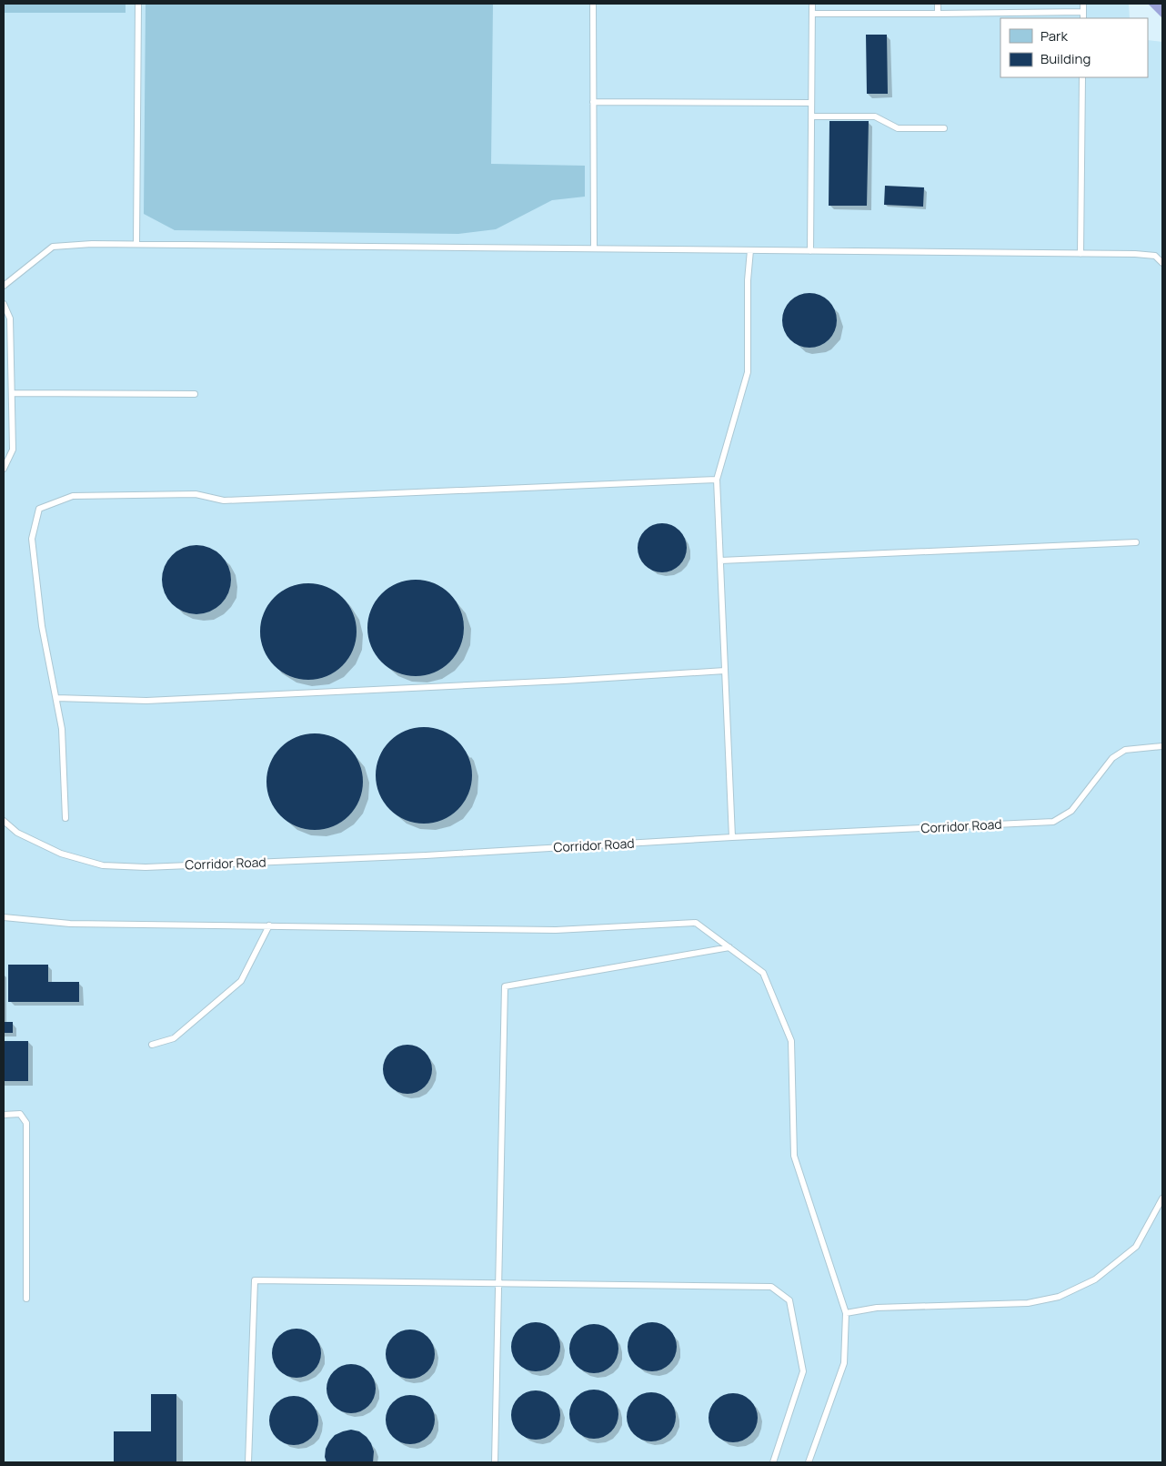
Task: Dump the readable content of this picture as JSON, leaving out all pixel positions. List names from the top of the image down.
{
  "streets": {
    "lane": ["Corridor Road"]
  },
  "legend": ["Park", "Building"]
}
